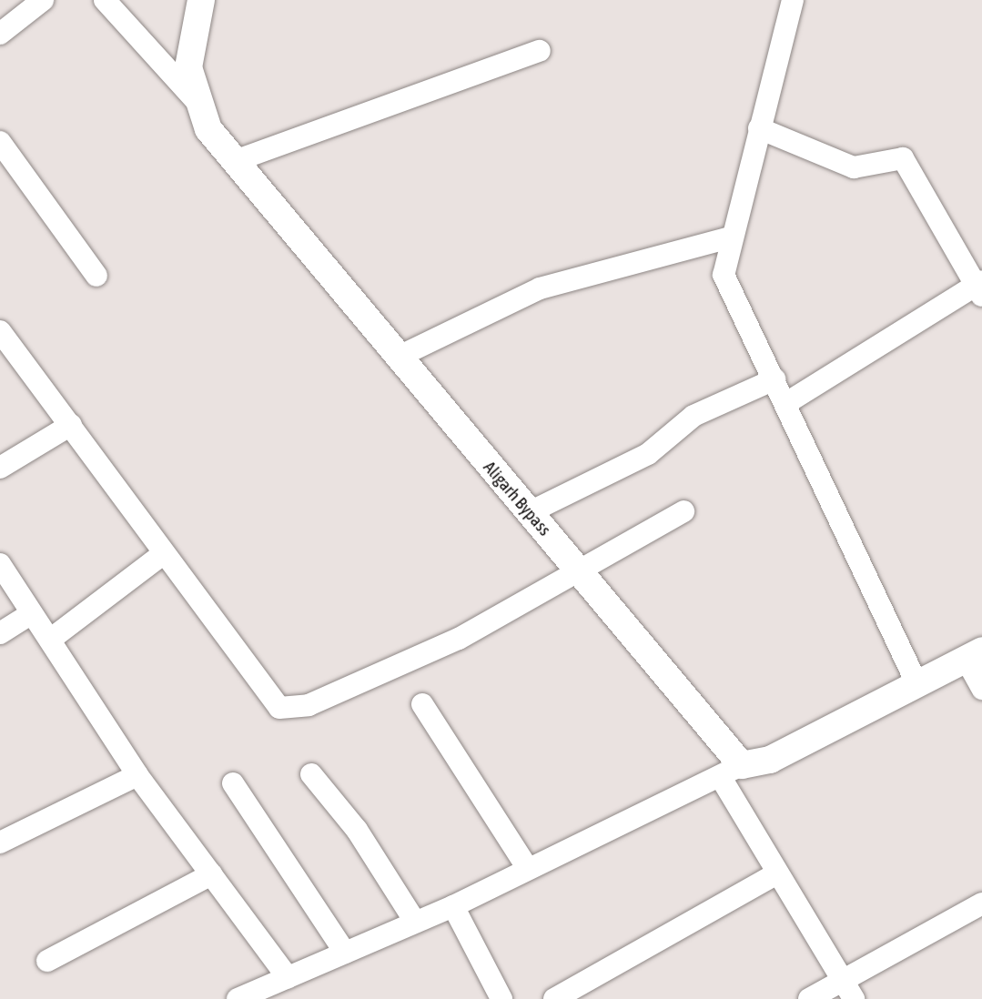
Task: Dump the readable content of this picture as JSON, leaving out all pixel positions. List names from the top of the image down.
{
  "streets": {
    "main road": ["Aligarh Bypass"]
  }
}
